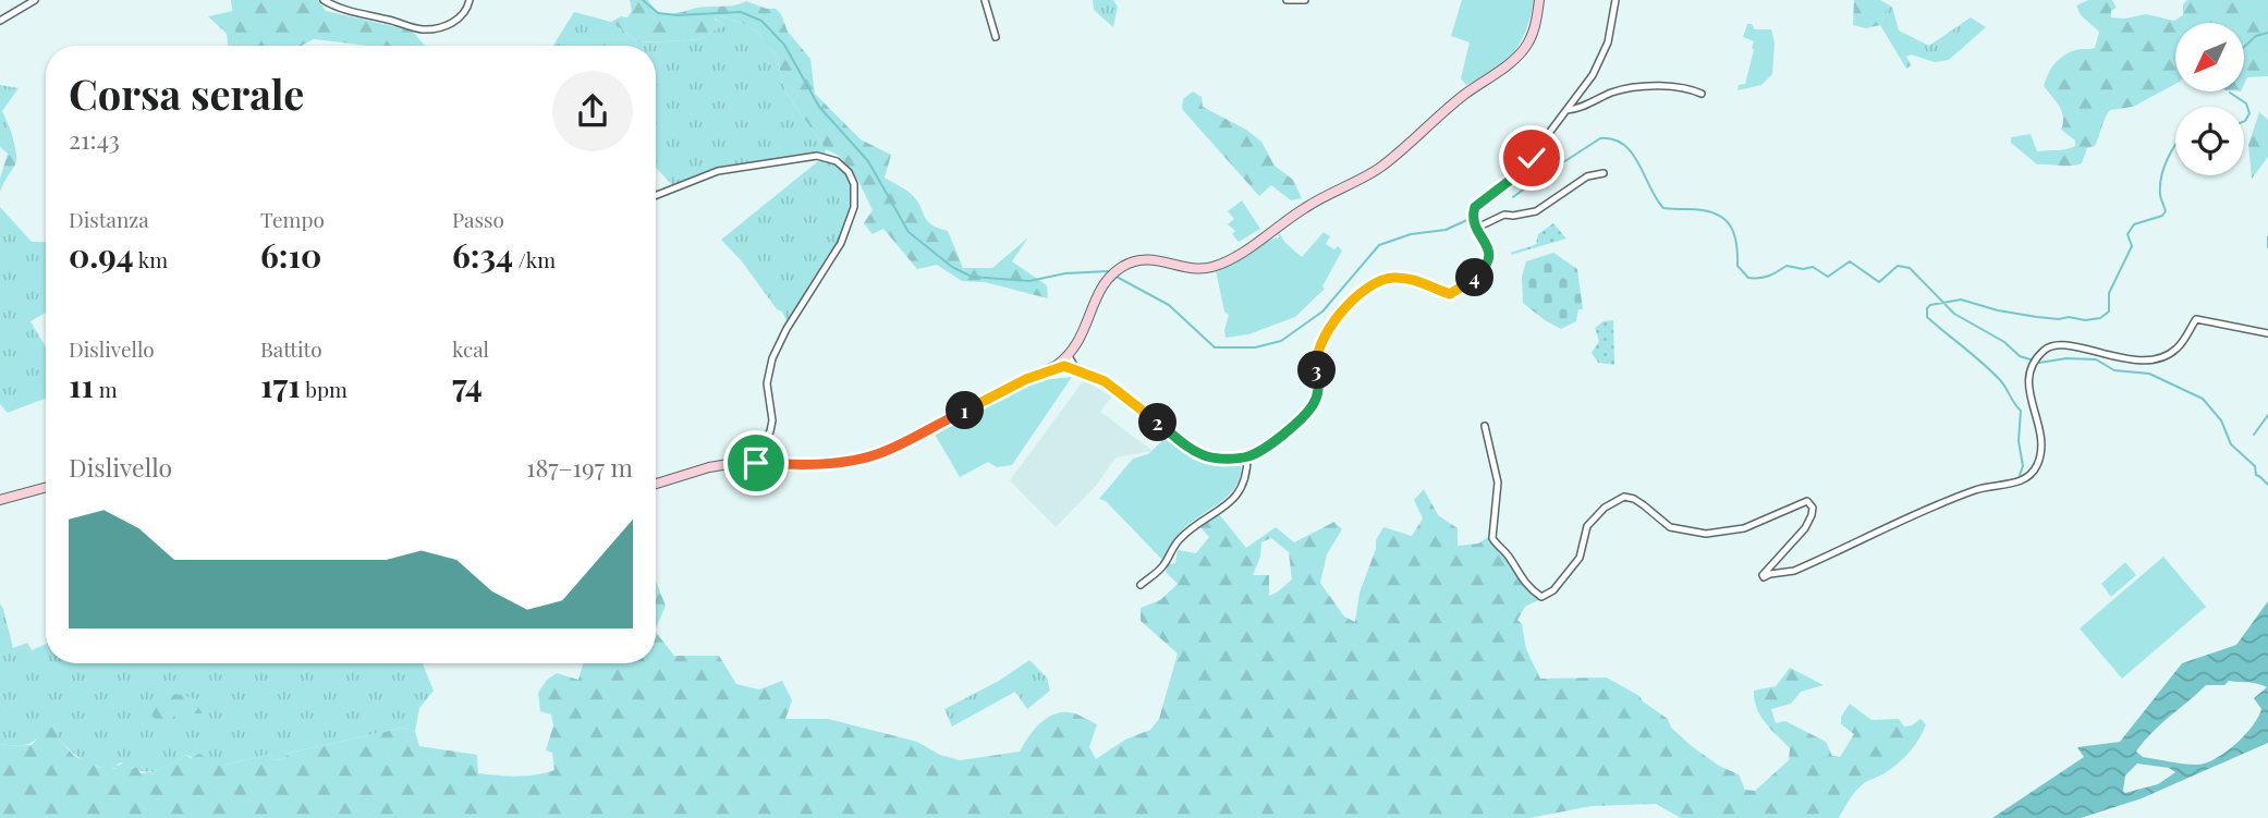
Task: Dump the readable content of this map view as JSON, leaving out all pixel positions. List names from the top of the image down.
{
  "north": "bottom left",
  "page": {
    "heading": ["Corsa serale", "21:43"],
    "stats": [
      ["Distanza", "0.94 km"],
      ["Tempo", "6:10"],
      ["Passo", "6:34 /km"],
      ["Dislivello", "11 m"],
      ["Battito", "171 bpm"],
      ["kcal", "74"]
    ],
    "pins": [
      "4",
      "3",
      "1",
      "2"
    ],
    "chart": ["Dislivello", "187–197 m"]
  }
}
